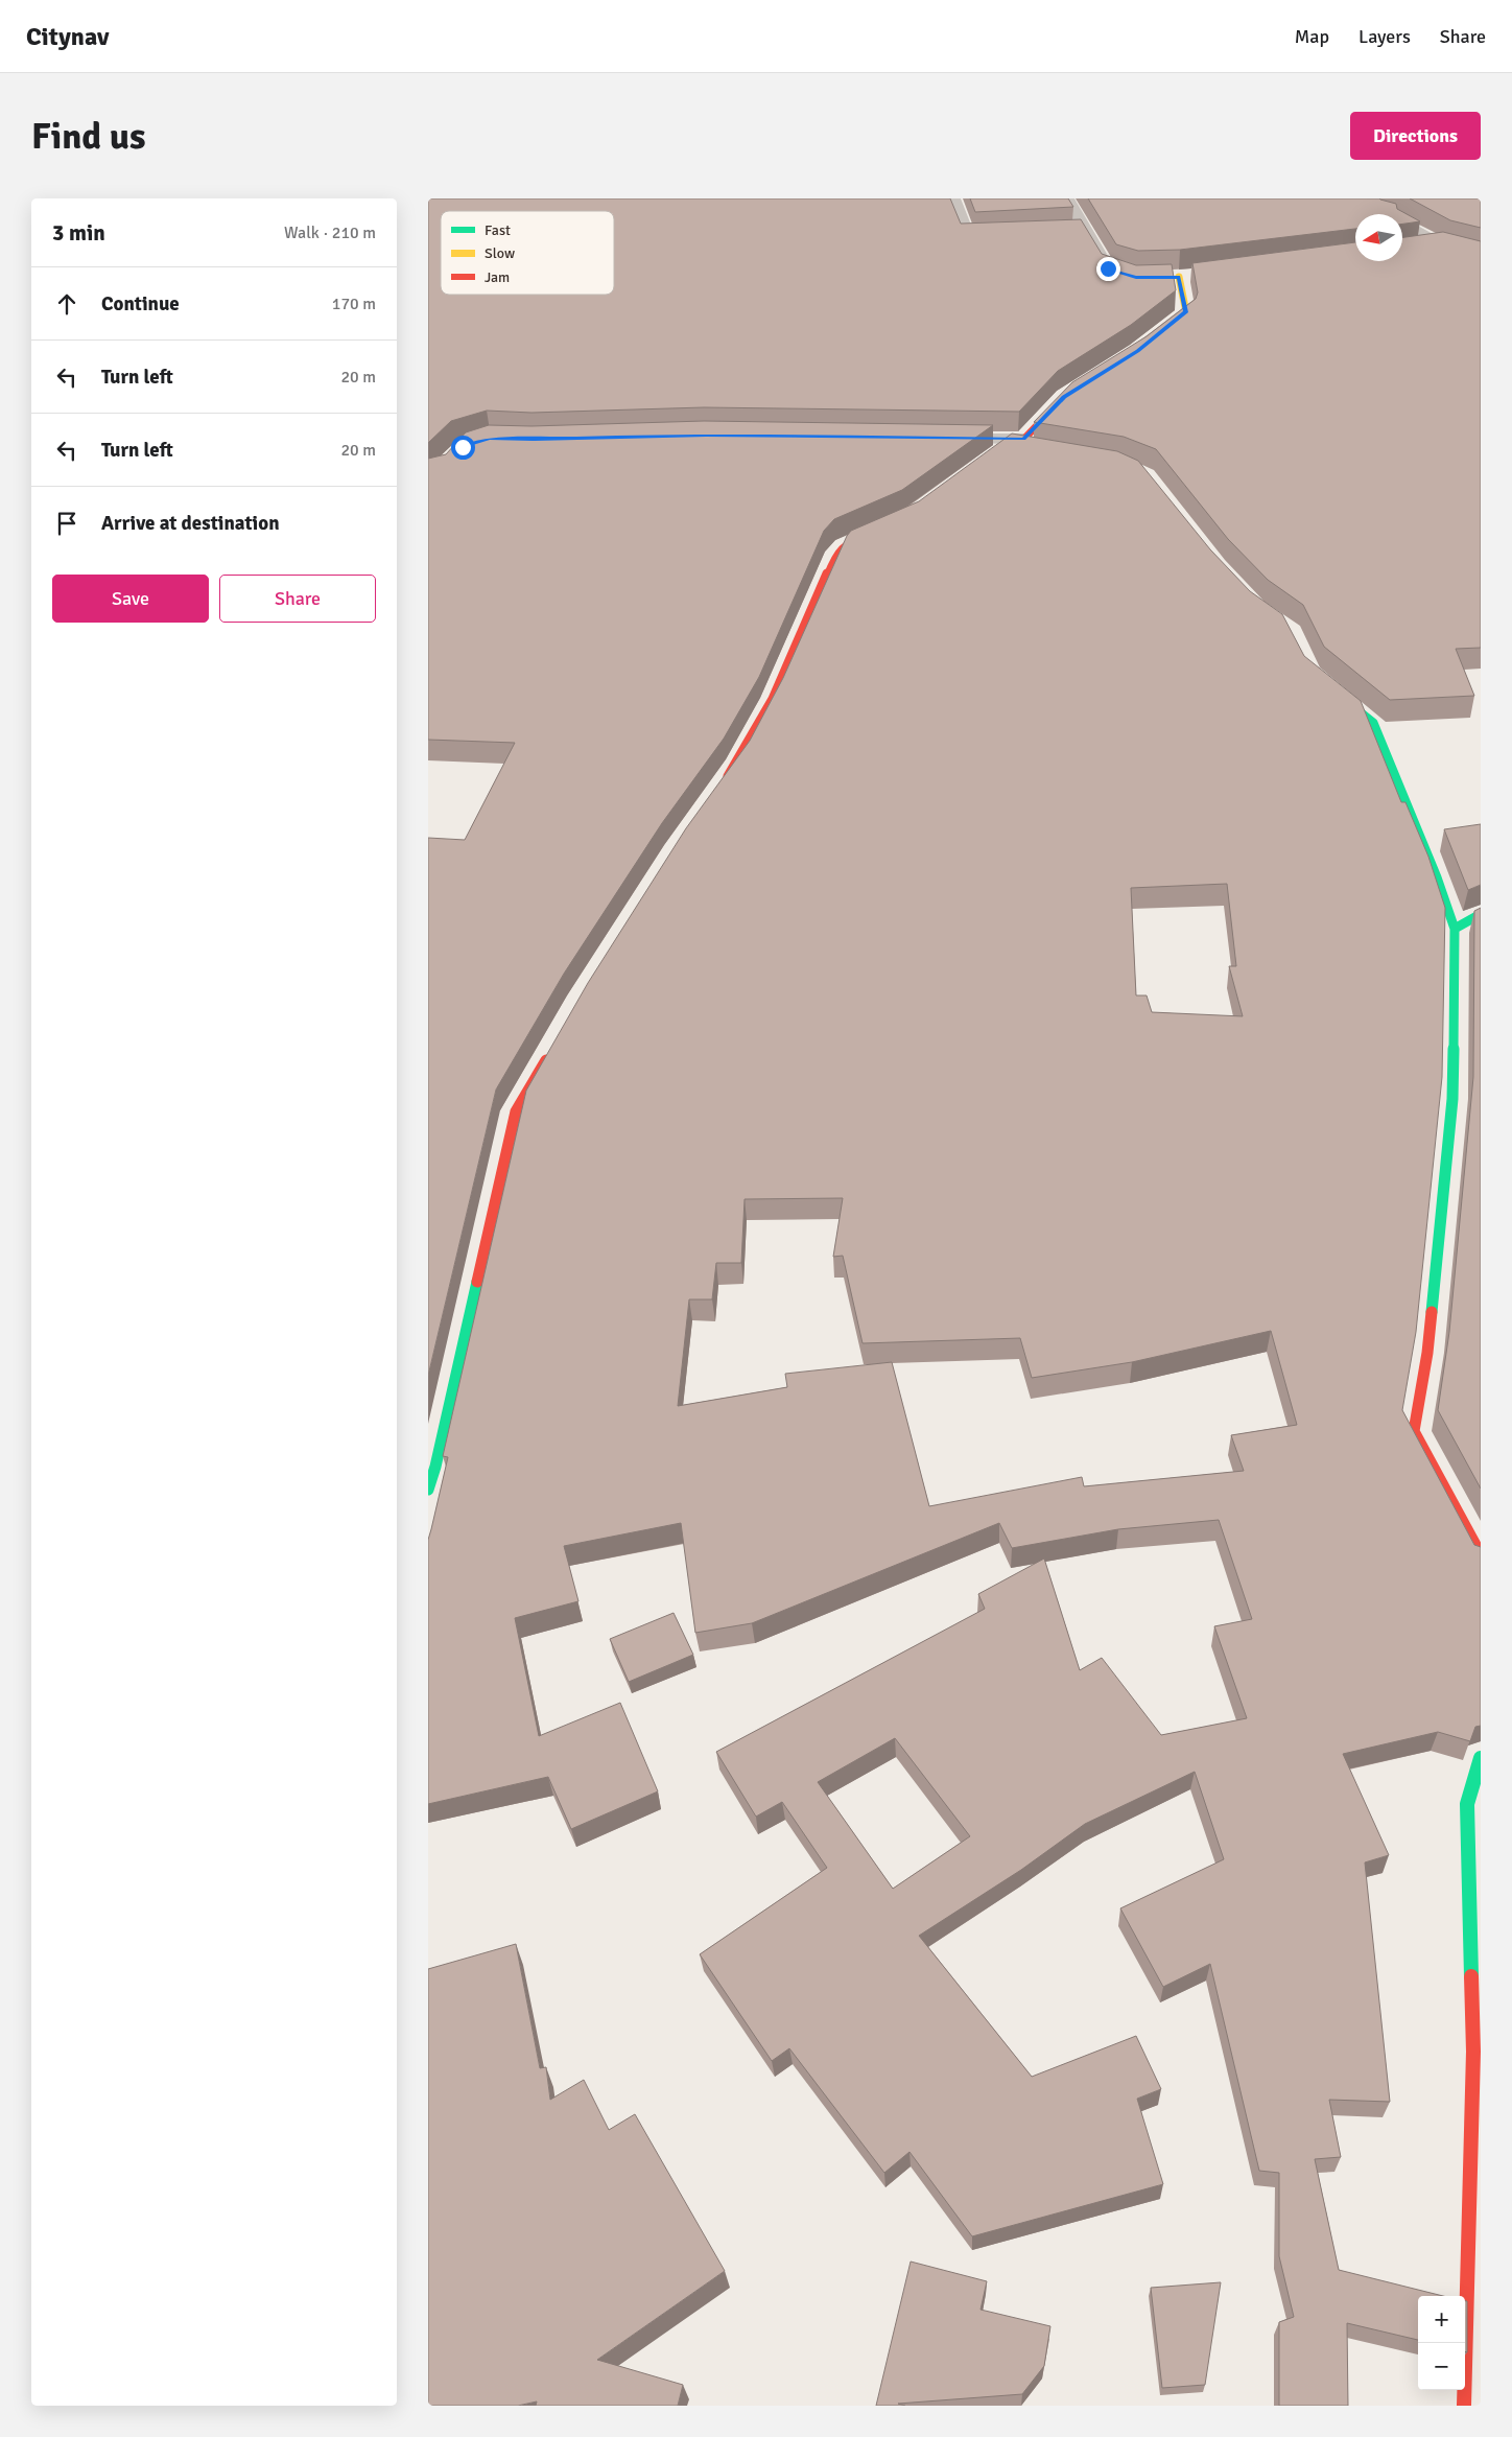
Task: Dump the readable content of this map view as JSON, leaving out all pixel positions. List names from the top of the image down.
{
  "legend": ["Fast", "Slow", "Jam"],
  "north": "left",
  "page": {
    "header": "Citynav",
    "nav": ["Map", "Layers", "Share"],
    "buttons": [
      "Directions",
      ["Save", "Share"]
    ],
    "title": "Find us",
    "heading": ["3 min", "Walk · 210 m"],
    "list": [
      ["Continue", "170 m"],
      ["Turn left", "20 m"],
      ["Turn left", "20 m"],
      "Arrive at destination"
    ],
    "map_buttons": ["+", "−"]
  }
}
